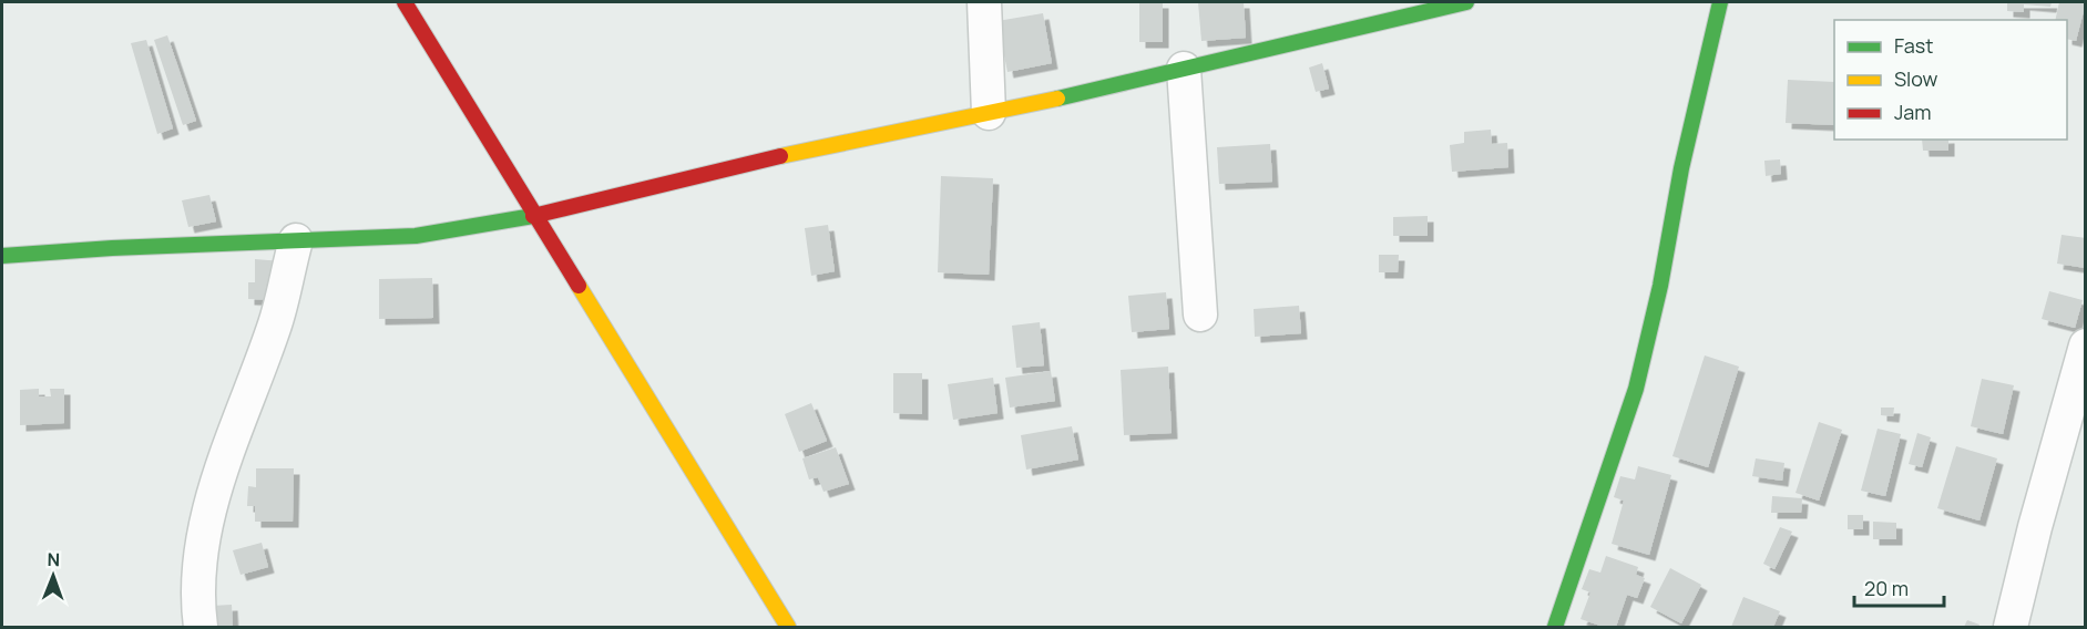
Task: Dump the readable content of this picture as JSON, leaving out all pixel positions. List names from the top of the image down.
{
  "legend": ["Fast", "Slow", "Jam"],
  "scale_bar": "20 m",
  "north": "top"
}
